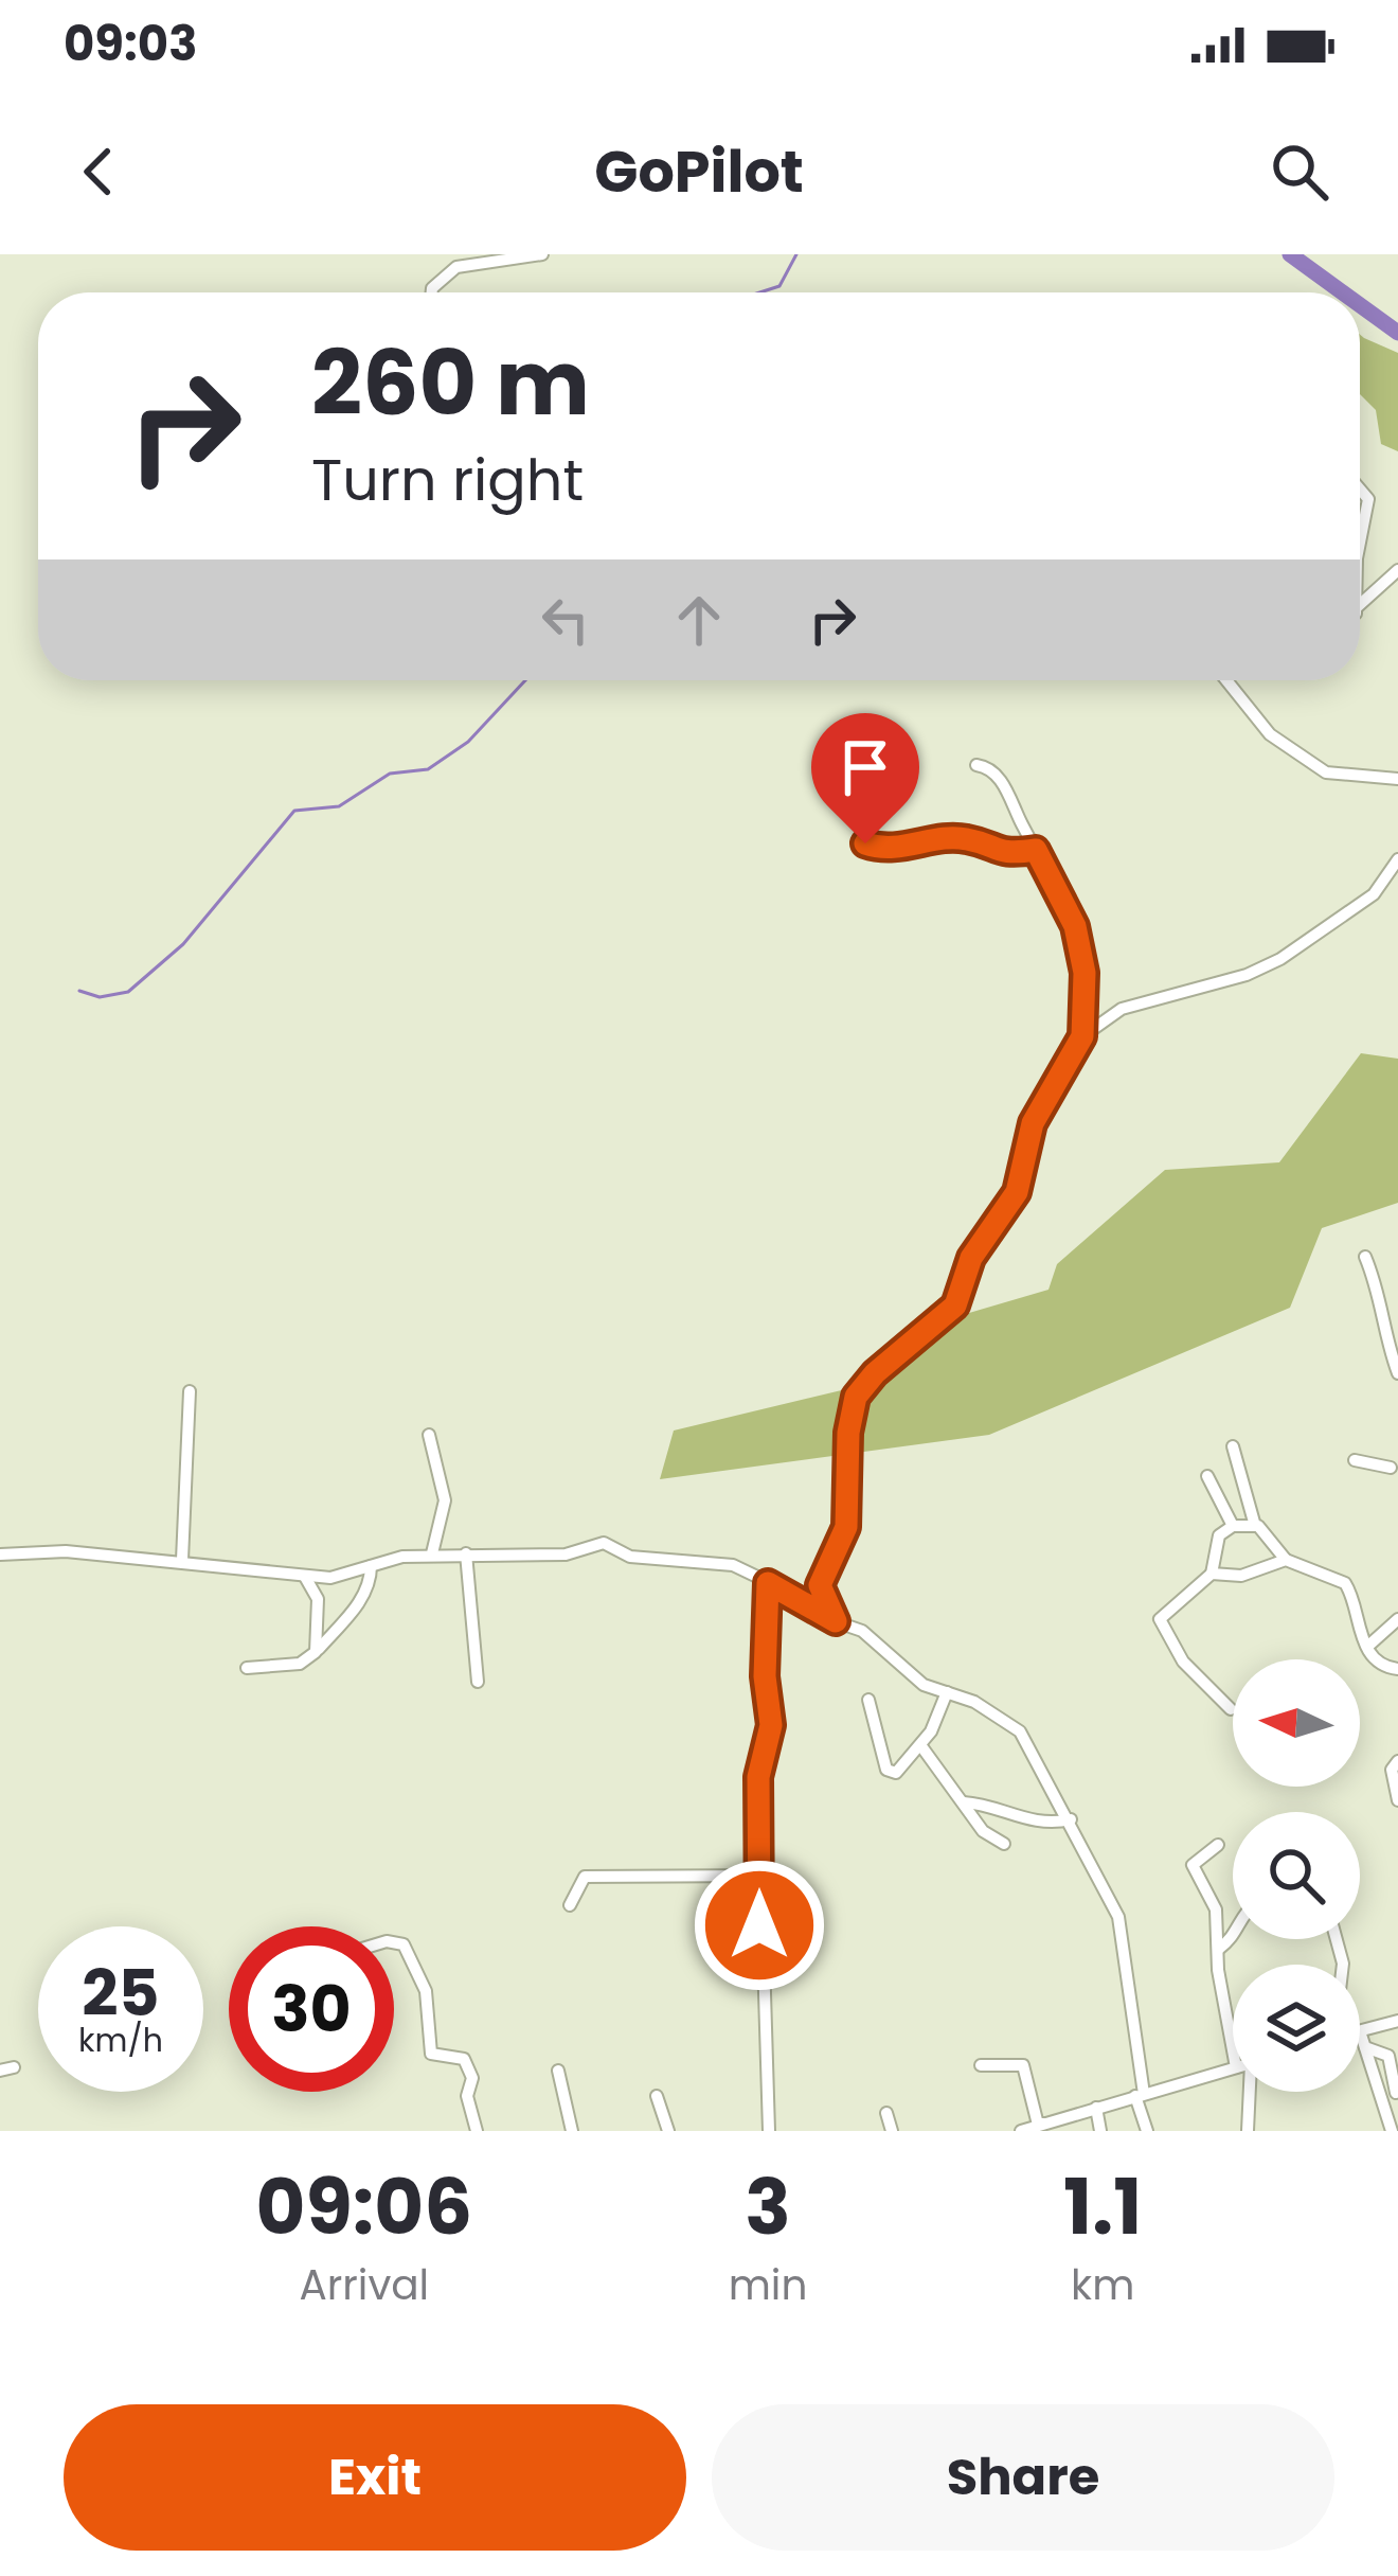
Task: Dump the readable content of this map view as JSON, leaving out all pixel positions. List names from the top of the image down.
{
  "north": "left",
  "page": {
    "status": "09:03",
    "header": "GoPilot",
    "turn": ["260 m", "Turn right"],
    "speed": "25 km/h",
    "limit": "30",
    "eta": [
      "09:06",
      "Arrival",
      "3",
      "min",
      "1.1",
      "km"
    ],
    "buttons": ["Exit", "Share"]
  }
}
